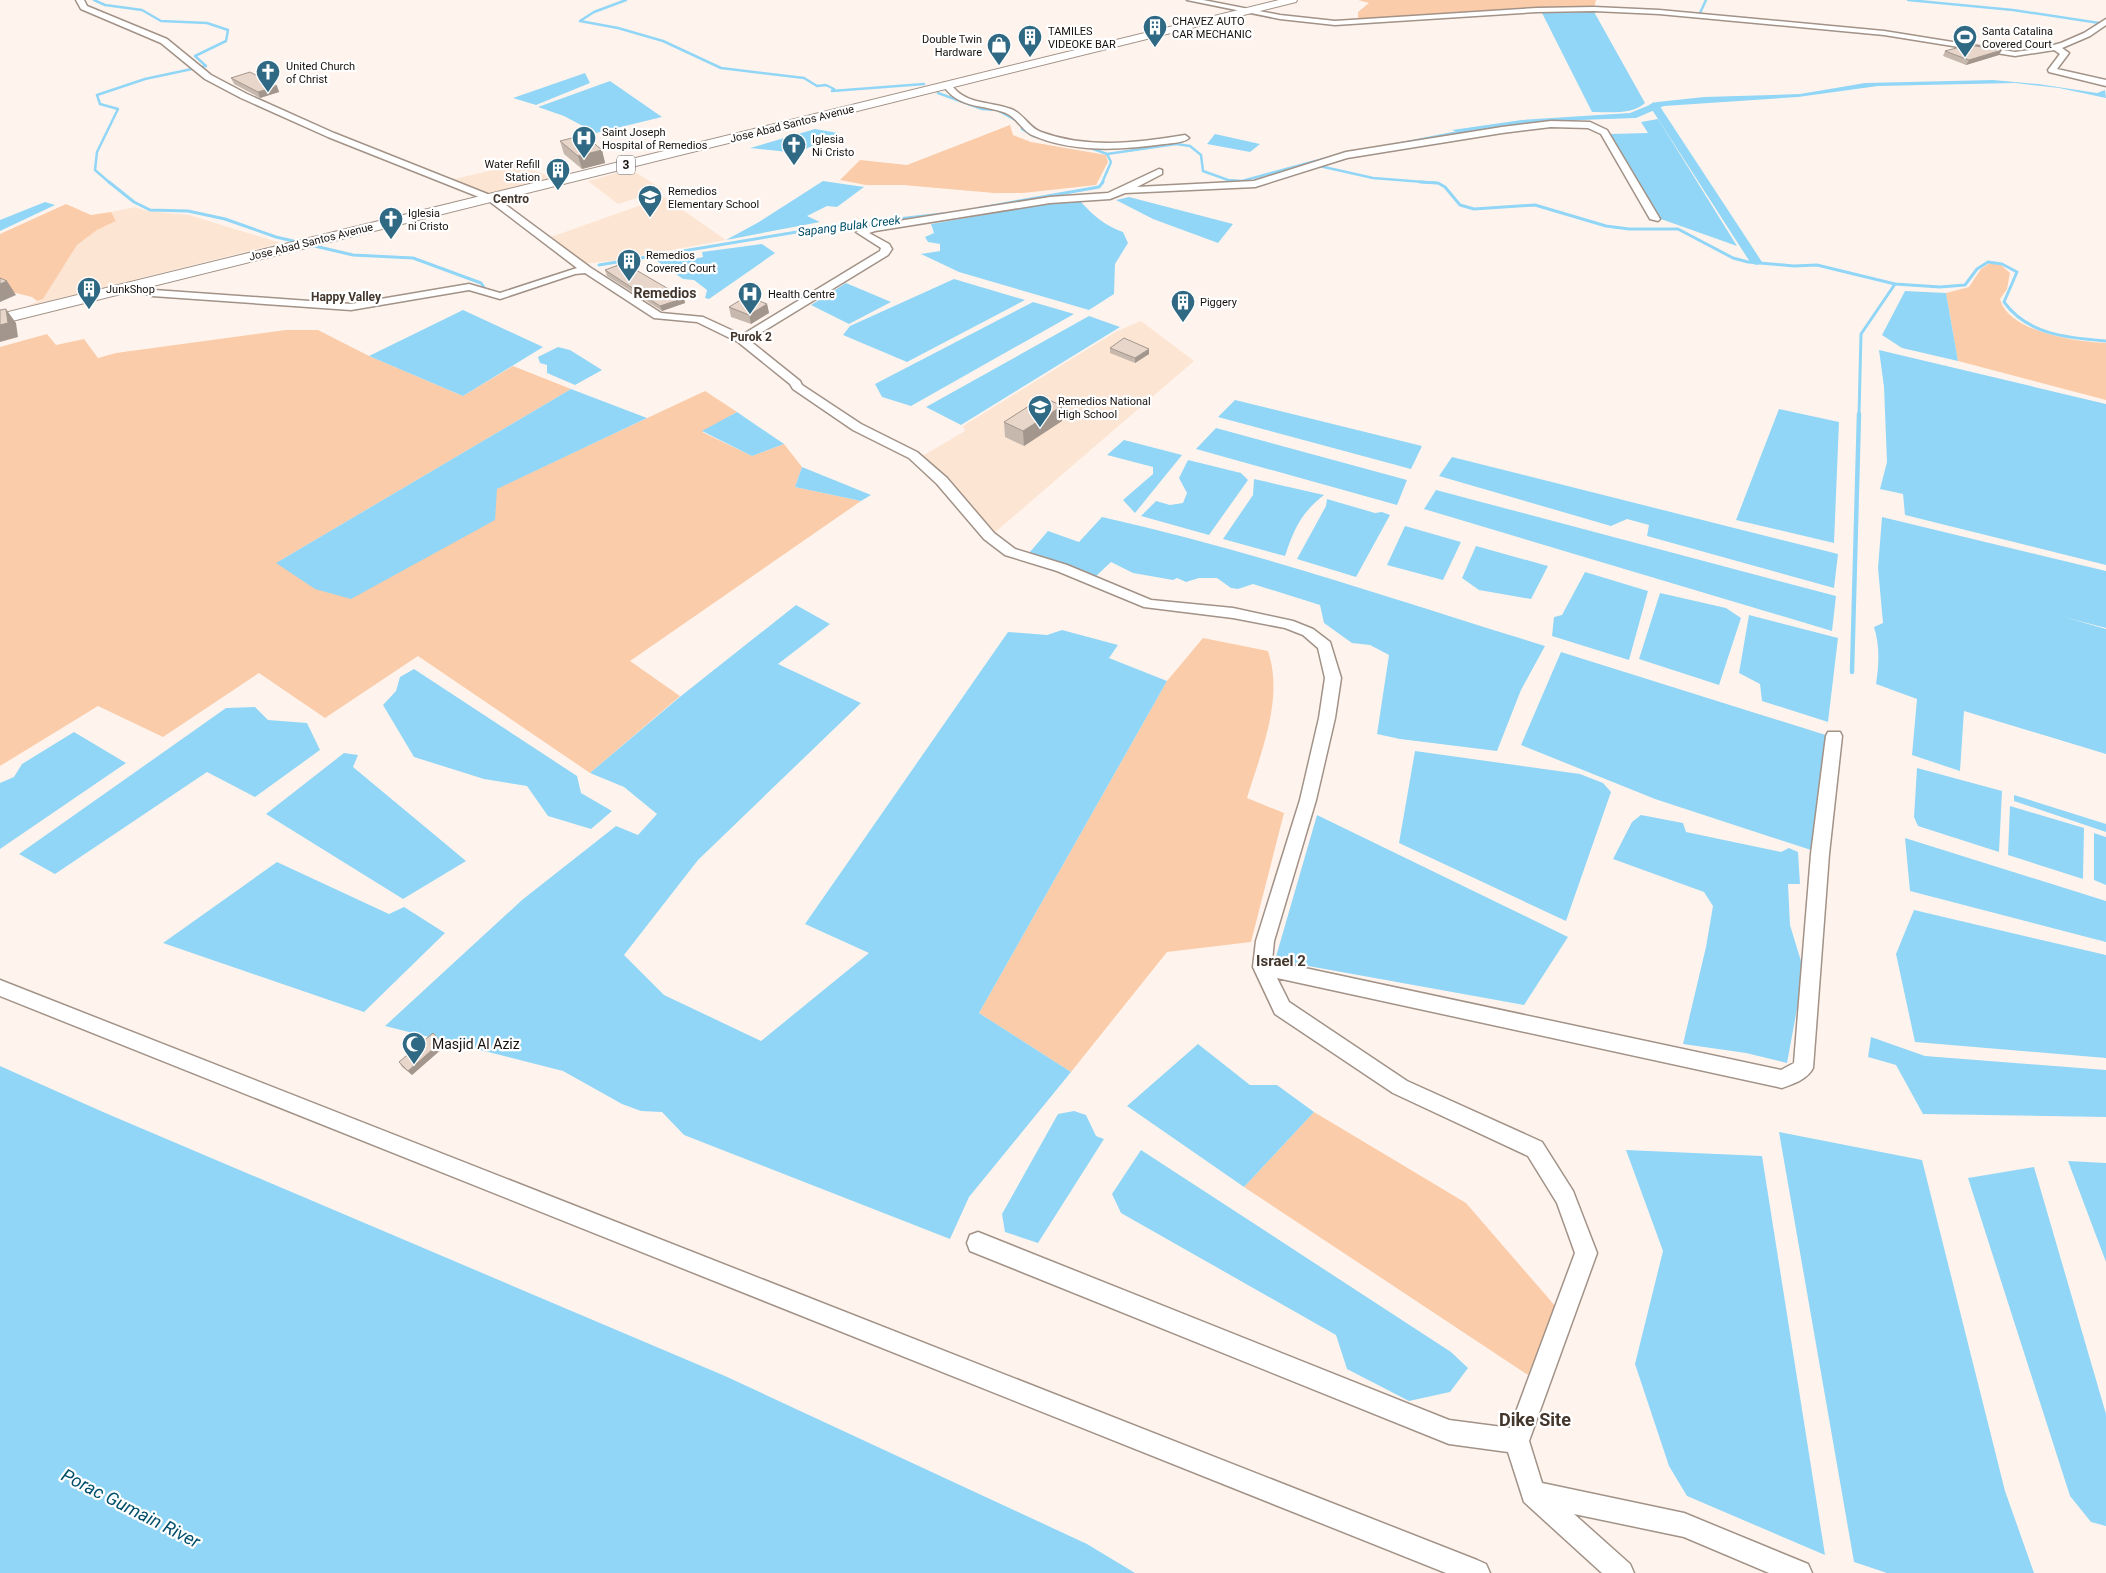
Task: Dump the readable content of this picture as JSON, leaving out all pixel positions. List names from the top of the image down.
{
  "streets": {
    "highway": ["Jose Abad Santos Avenue", "3"]
  },
  "districts": [
    "Centro",
    "Remedios",
    "Happy Valley",
    "Purok 2",
    "Israel 2",
    "Dike Site"
  ],
  "water": ["Sapang Bulak Creek", "Porac Gumain River"],
  "places": {
    "building": [
      "CHAVEZ AUTO CAR MECHANIC",
      "TAMILES VIDEOKE BAR",
      "Water Refill Station",
      "Remedios Covered Court",
      "JunkShop",
      "Piggery"
    ],
    "sports": ["Santa Catalina Covered Court"],
    "shop": ["Double Twin Hardware"],
    "church": ["United Church of Christ", "Iglesia Ni Cristo", "Iglesia ni Cristo"],
    "hospital": ["Saint Joseph Hospital of Remedios", "Health Centre"],
    "school or university": ["Remedios Elementary School", "Remedios National High School"],
    "mosque": ["Masjid Al Aziz"]
  }
}
